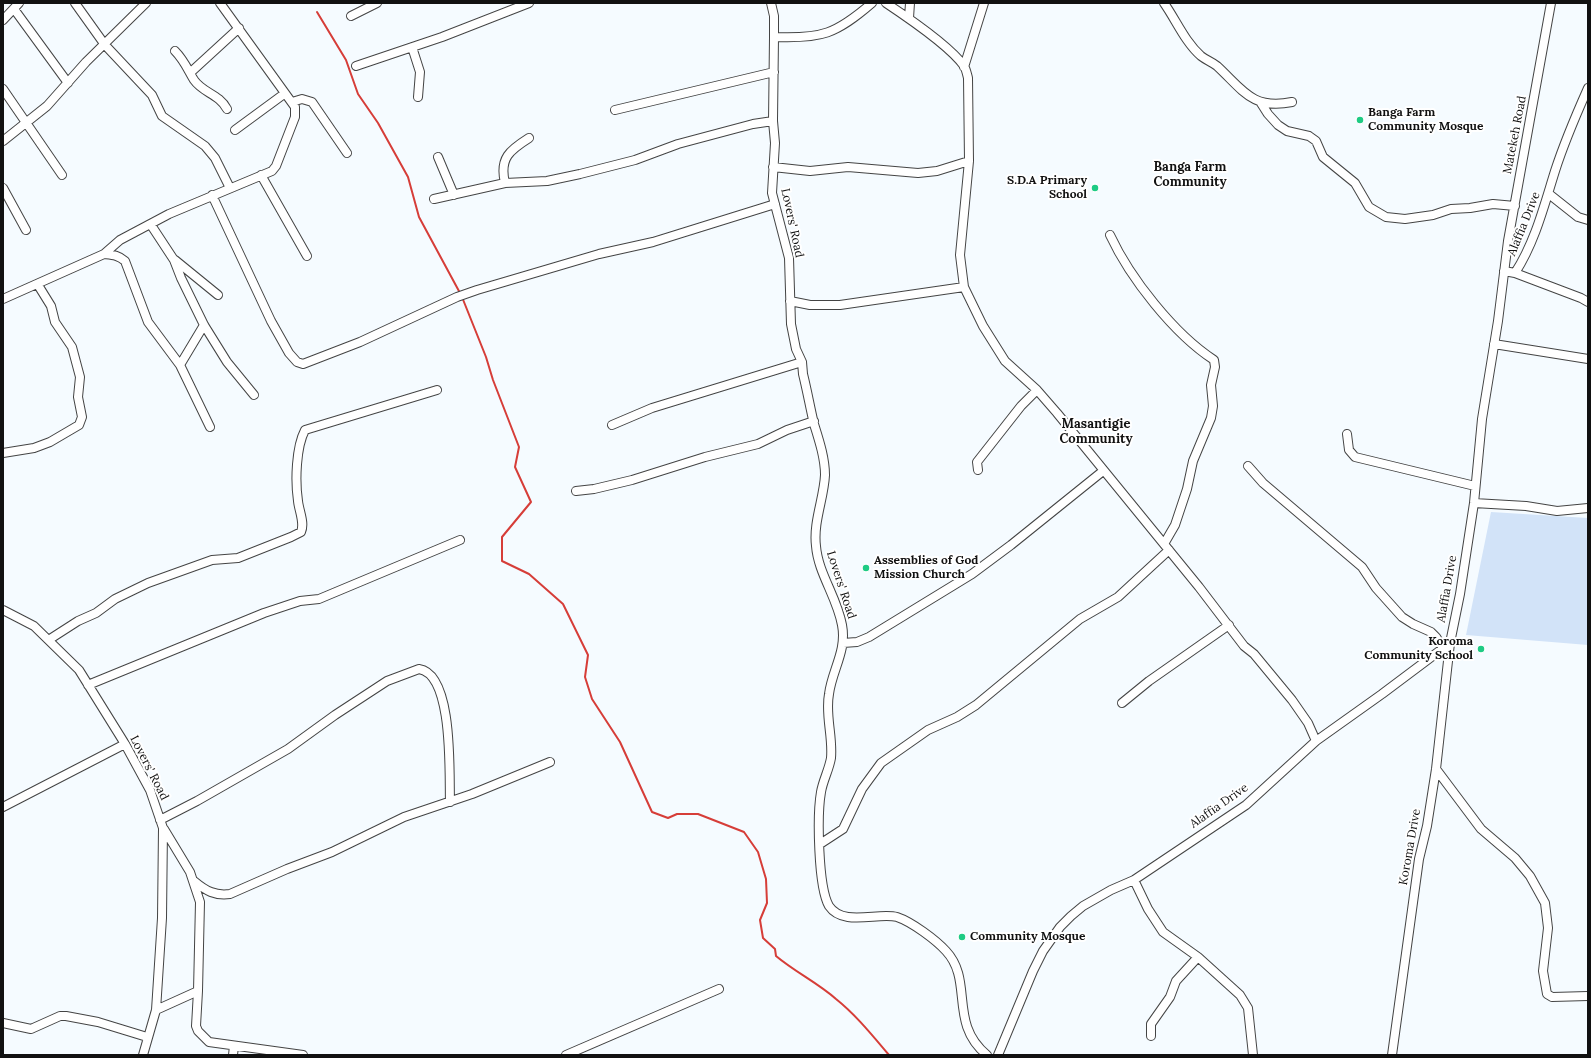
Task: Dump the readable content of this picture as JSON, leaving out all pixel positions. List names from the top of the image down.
{
  "streets": {
    "street": [
      "Matekeh Road",
      "Lovers' Road",
      "Alaffia Drive",
      "Koroma Drive"
    ]
  },
  "crossings": [
    ["Matekeh Road", "Alaffia Drive"],
    ["Alaffia Drive", "Koroma Drive"]
  ],
  "districts": ["Banga Farm Community", "Masantigie Community"],
  "places": [
    "Banga Farm Community Mosque",
    "S.D.A Primary School",
    "Assemblies of God Mission Church",
    "Koroma Community School",
    "Community Mosque"
  ]
}
